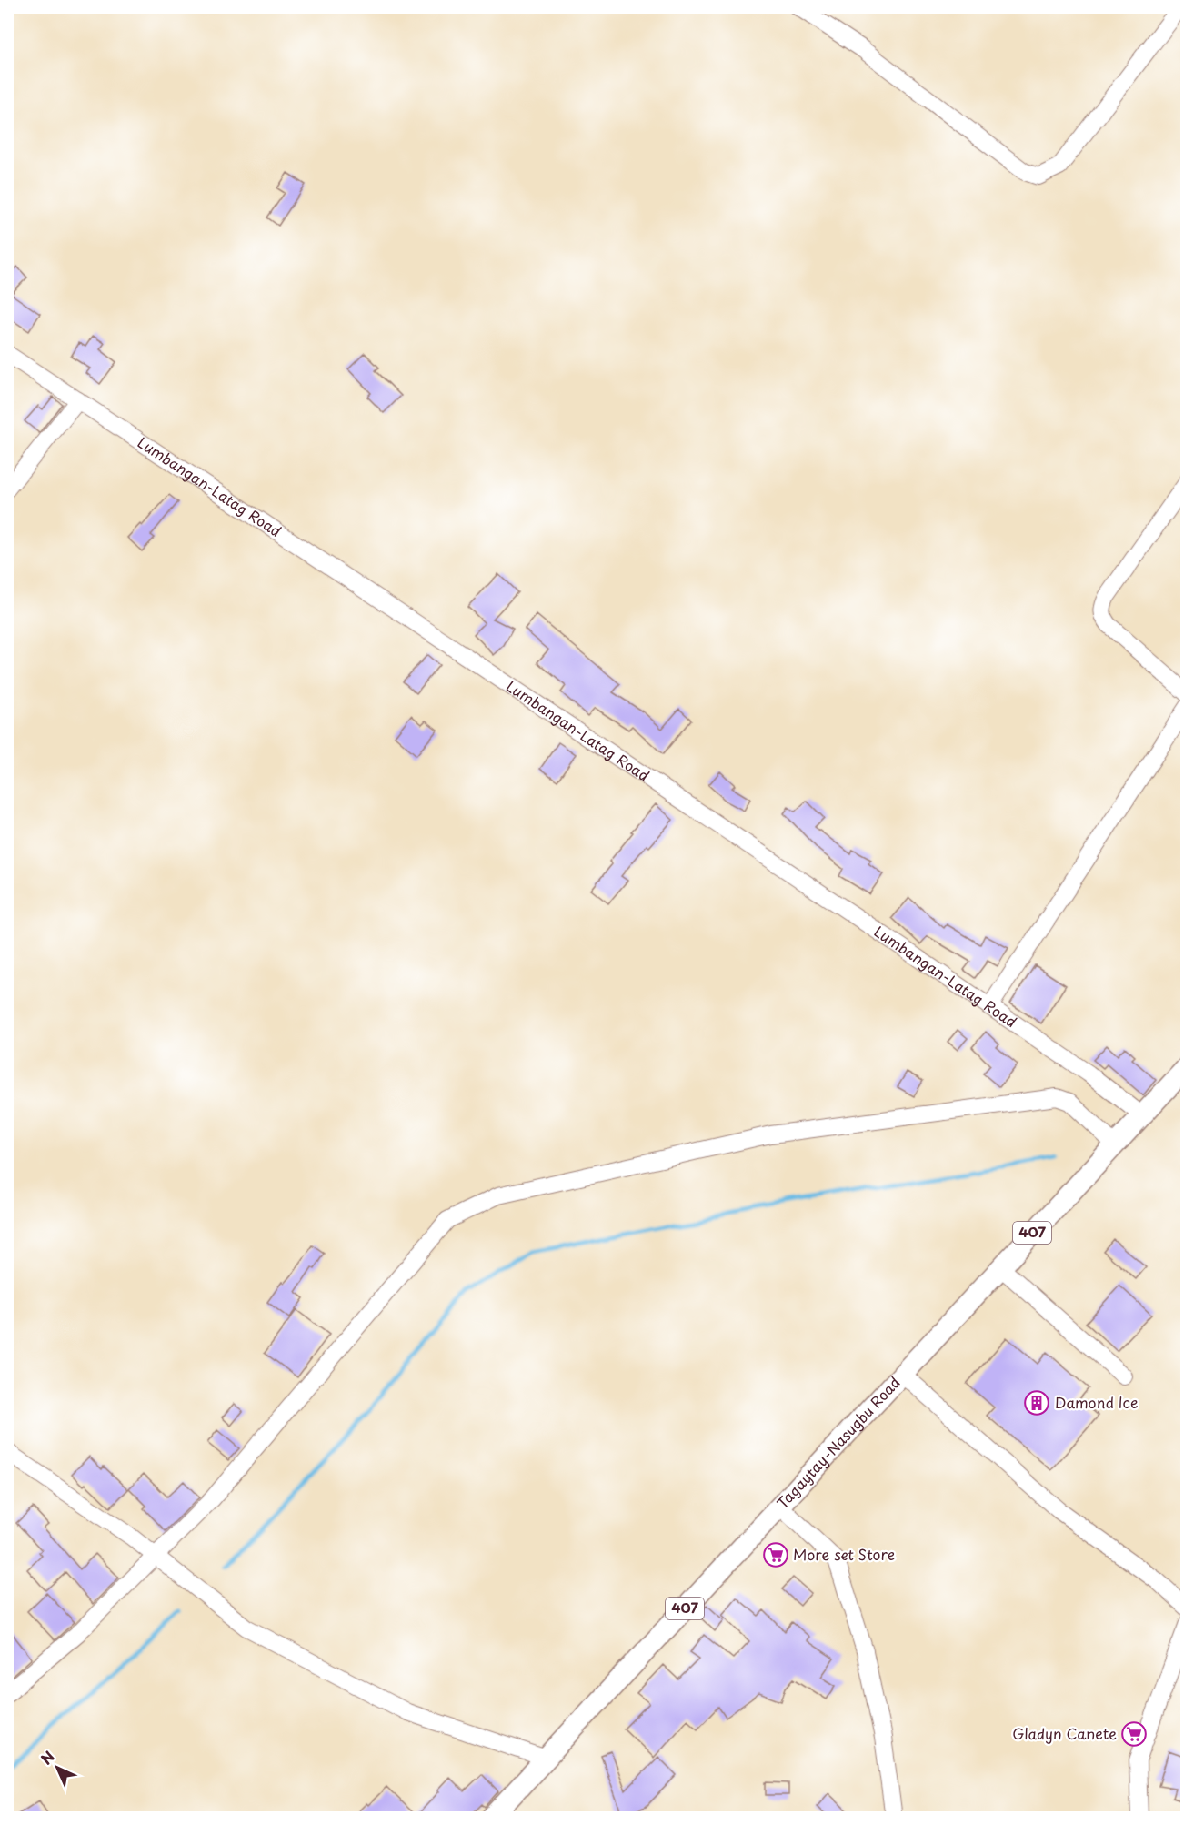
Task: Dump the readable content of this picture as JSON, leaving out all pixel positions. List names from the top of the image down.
{
  "streets": {
    "main road": ["407", "Tagaytay-Nasugbu Road"],
    "street": ["Lumbangan-Latag Road"]
  },
  "crossings": [
    ["Lumbangan-Latag Road", "Tagaytay-Nasugbu Road"]
  ],
  "places": {
    "building": ["Damond Ice"],
    "supermarket": ["More set Store", "Gladyn Canete"]
  },
  "north": "top left"
}
